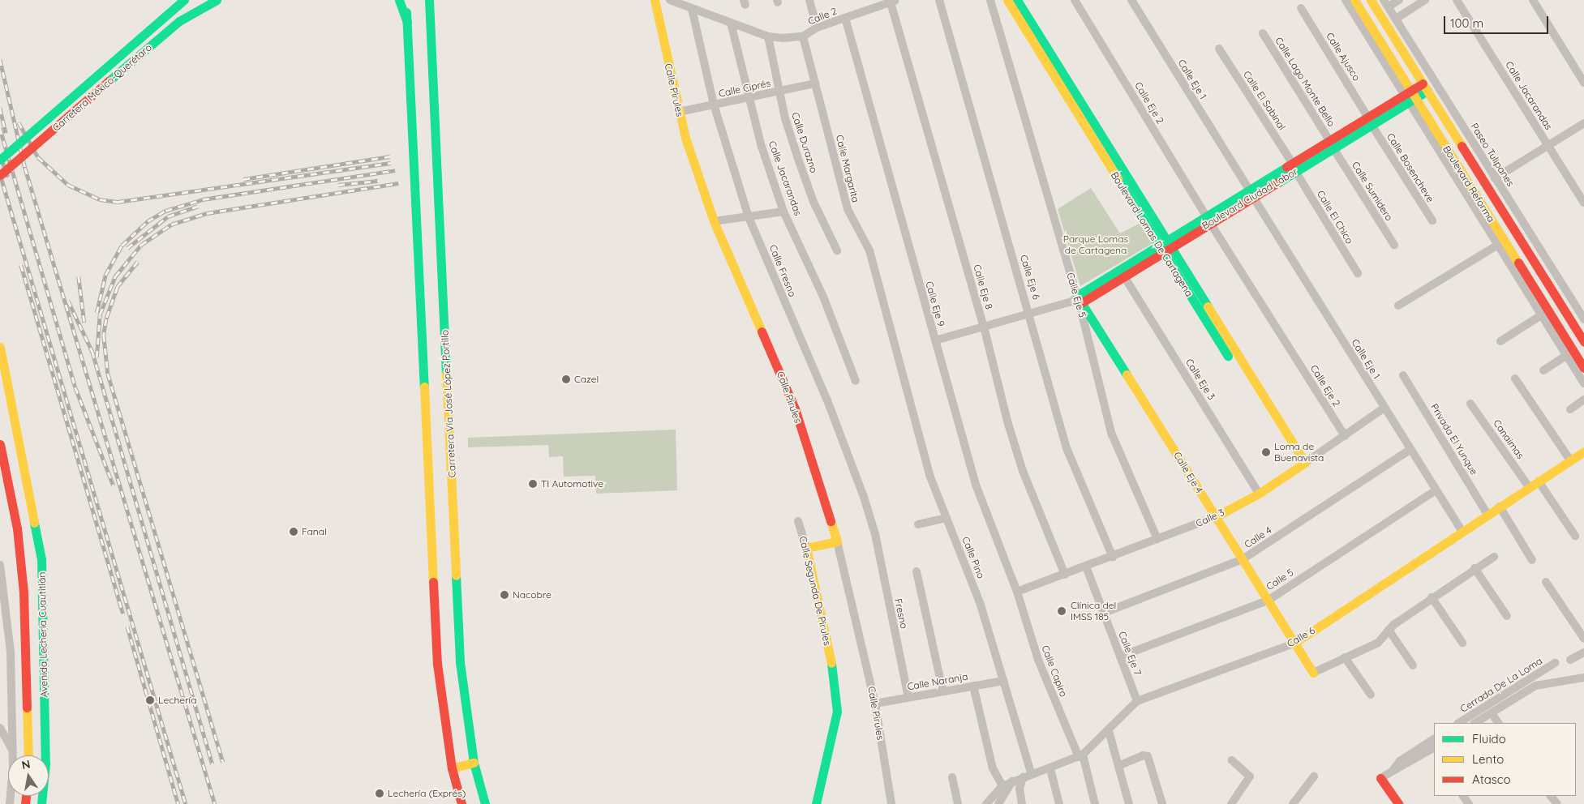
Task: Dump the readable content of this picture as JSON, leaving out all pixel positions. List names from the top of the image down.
{
  "streets": {
    "main road": [
      "Carretera México-Querétaro",
      "Calle Pirules",
      "Boulevard Reforma",
      "Boulevard Ciudad Labor",
      "Boulevard Lomas De Cartagena",
      "Carretera Vía José López Portillo",
      "Calle Eje 4",
      "Calle 3",
      "Calle Segunda De Pirules",
      "Avenida Lecheria Cuautitlán",
      "Calle 6"
    ],
    "street": [
      "Calle 2",
      "Calle Ajusco",
      "Calle Eje 1",
      "Calle Lago Monte Bello",
      "Calle Ciprés",
      "Calle Jacarandas",
      "Calle El Sabinal",
      "Calle Eje 2",
      "Calle Durazno",
      "Paseo Tulipanes",
      "Calle Bosencheve",
      "Calle Margarita",
      "Calle Sumidero",
      "Calle El Chico",
      "Calle Fresno",
      "Calle Eje 6",
      "Calle Eje 8",
      "Calle Eje 5",
      "Calle Eje 9",
      "Calle Eje 3",
      "Privada El Yunque",
      "Canaimas",
      "Calle 4",
      "Calle Pino",
      "Calle 5",
      "Fresno",
      "Calle Eje 7",
      "Calle Capiro",
      "Calle Naranja",
      "Cerrada De La Loma"
    ]
  },
  "crossings": [
    ["Calle 2", "Calle Margarita"],
    ["Calle 2", "Calle Eje 8"],
    ["Calle 2", "Calle Eje 9"],
    ["Calle Ajusco", "Calle Bosencheve"],
    ["Calle Ajusco", "Boulevard Ciudad Labor"],
    ["Calle Eje 1", "Boulevard Ciudad Labor"],
    ["Calle Eje 1", "Calle 3"],
    ["Calle Eje 1", "Calle 4"],
    ["Calle Eje 1", "Calle 5"],
    ["Calle Eje 1", "Calle 6"],
    ["Calle Lago Monte Bello", "Calle Sumidero"],
    ["Calle Lago Monte Bello", "Boulevard Ciudad Labor"],
    ["Calle Ciprés", "Calle Pirules"],
    ["Calle Ciprés", "Calle Jacarandas"],
    ["Calle Ciprés", "Calle Durazno"],
    ["Calle Ciprés", "Calle Margarita"],
    ["Calle Ciprés", "Calle Fresno"],
    ["Calle Pirules", "Calle Naranja"],
    ["Calle El Sabinal", "Boulevard Ciudad Labor"],
    ["Calle El Sabinal", "Calle El Chico"],
    ["Calle Eje 2", "Boulevard Ciudad Labor"],
    ["Calle Eje 2", "Calle 3"],
    ["Calle Bosencheve", "Boulevard Ciudad Labor"],
    ["Calle Margarita", "Calle Pino"],
    ["Boulevard Reforma", "Boulevard Ciudad Labor"],
    ["Calle Sumidero", "Boulevard Ciudad Labor"],
    ["Boulevard Ciudad Labor", "Calle El Chico"],
    ["Boulevard Ciudad Labor", "Boulevard Lomas De Cartagena"],
    ["Boulevard Ciudad Labor", "Calle Eje 6"],
    ["Boulevard Ciudad Labor", "Calle Eje 8"],
    ["Boulevard Ciudad Labor", "Calle Eje 5"],
    ["Boulevard Ciudad Labor", "Calle Eje 9"],
    ["Boulevard Ciudad Labor", "Calle Eje 3"],
    ["Boulevard Ciudad Labor", "Calle Eje 4"],
    ["Boulevard Lomas De Cartagena", "Calle 3"],
    ["Calle Fresno", "Fresno"],
    ["Calle Eje 6", "Calle 3"],
    ["Calle Eje 8", "Calle 3"],
    ["Calle Eje 5", "Calle Eje 4"],
    ["Calle Eje 5", "Calle 3"],
    ["Calle Eje 9", "Calle 3"],
    ["Calle Eje 9", "Calle Capiro"],
    ["Calle Eje 3", "Calle 3"],
    ["Privada El Yunque", "Calle 6"],
    ["Canaimas", "Calle 6"],
    ["Calle Eje 4", "Calle 3"],
    ["Calle Eje 4", "Calle 4"],
    ["Calle Eje 4", "Calle 5"],
    ["Calle Eje 4", "Calle 6"],
    ["Calle 3", "Calle Eje 7"],
    ["Calle 3", "Calle Capiro"],
    ["Calle 4", "Calle Eje 7"],
    ["Calle Pino", "Calle 6"],
    ["Calle Pino", "Calle Naranja"],
    ["Calle 5", "Calle Eje 7"],
    ["Fresno", "Calle Naranja"],
    ["Calle 6", "Calle Eje 7"],
    ["Calle 6", "Calle Capiro"]
  ],
  "parks": ["Parque Lomas de Cartagena"],
  "places": [
    "Cazel",
    "Loma de Buenavista",
    "TI Automotive",
    "Fanal",
    "Nacobre",
    "Clínica del IMSS 185",
    "Lechería",
    "Lechería (Exprés)"
  ],
  "legend": ["Fluido", "Lento", "Atasco"],
  "scale_bar": "100 m",
  "north": "top"
}
